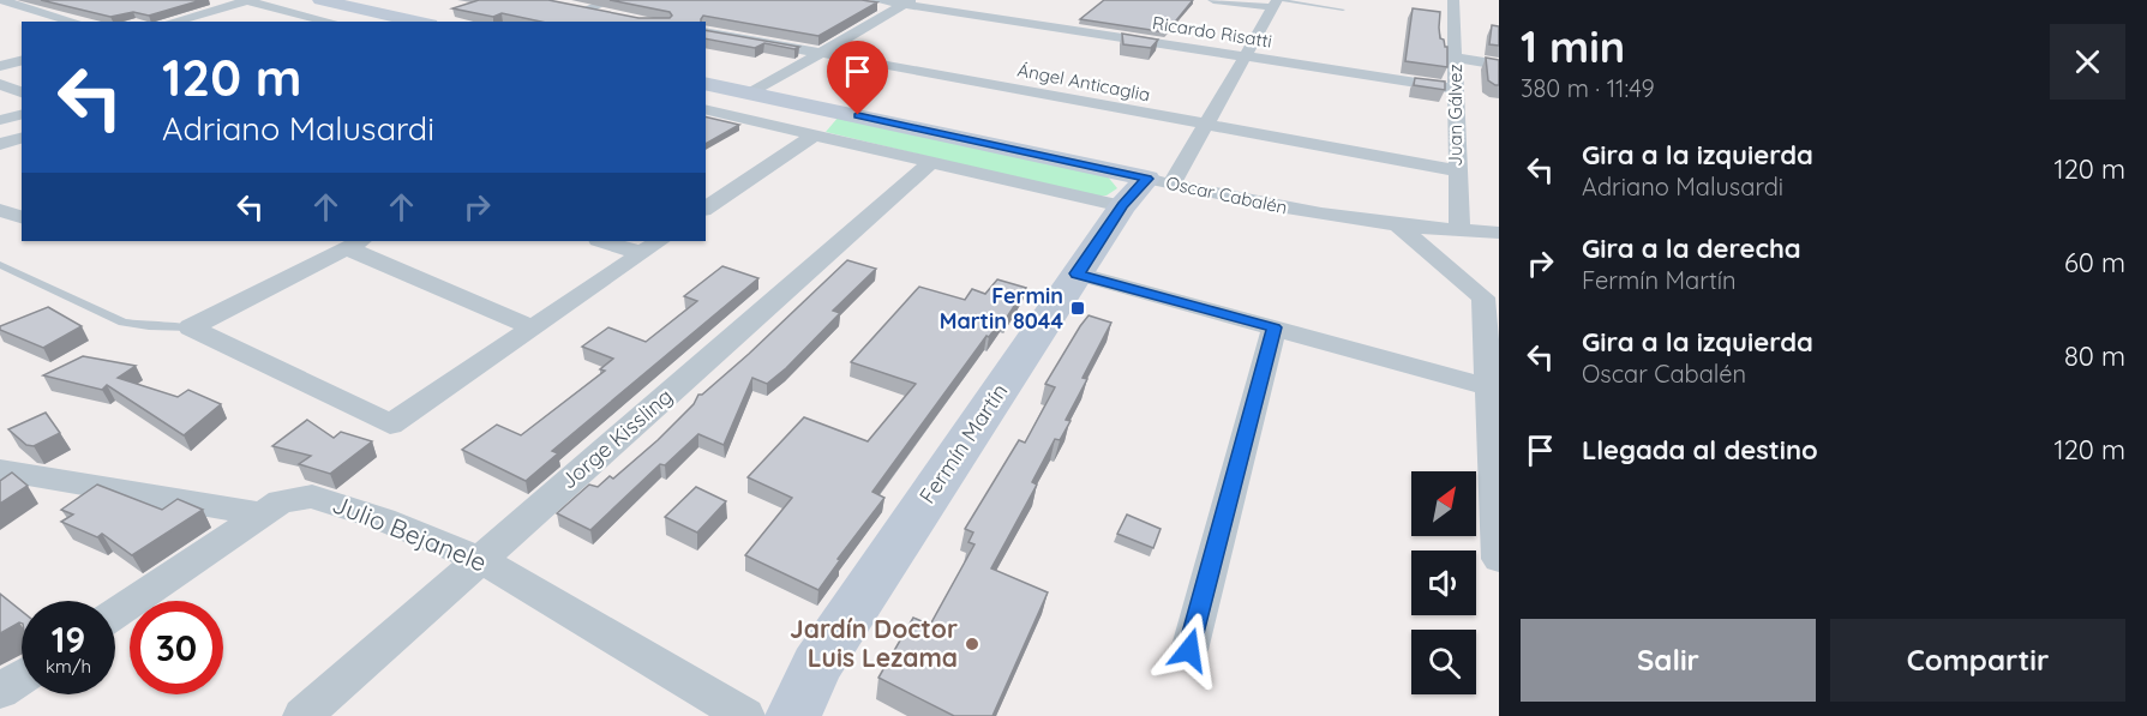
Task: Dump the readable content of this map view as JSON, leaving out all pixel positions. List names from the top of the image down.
{
  "streets": {
    "main road": ["Oscar Cabalén", "Fermín Martín"],
    "street": [
      "Ricardo Risatti",
      "Ángel Anticaglia",
      "Juan Gálvez",
      "Jorge Kissling",
      "Julio Bejanele"
    ]
  },
  "crossings": [
    ["Ricardo Risatti", "Juan Gálvez"],
    ["Ricardo Risatti", "Fermín Martín"],
    ["Ángel Anticaglia", "Juan Gálvez"],
    ["Ángel Anticaglia", "Fermín Martín"],
    ["Juan Gálvez", "Oscar Cabalén"],
    ["Oscar Cabalén", "Fermín Martín"],
    ["Jorge Kissling", "Julio Bejanele"]
  ],
  "places": {
    "transit": ["Fermin Martin 8044"],
    "other": ["Jardín Doctor Luis Lezama"]
  },
  "north": "top right",
  "page": {
    "heading": ["1 min", "380 m · 11:49"],
    "turn": ["120 m", "Adriano Malusardi"],
    "list": [
      {
        "name": "Gira a la izquierda",
        "note": "Adriano Malusardi",
        "value": "120 m"
      },
      {
        "name": "Gira a la derecha",
        "note": "Fermín Martín",
        "value": "60 m"
      },
      {
        "name": "Gira a la izquierda",
        "note": "Oscar Cabalén",
        "value": "80 m"
      },
      {
        "name": "Llegada al destino",
        "value": "120 m"
      }
    ],
    "speed": "19 km/h",
    "limit": "30",
    "buttons": ["Salir", "Compartir"]
  }
}
